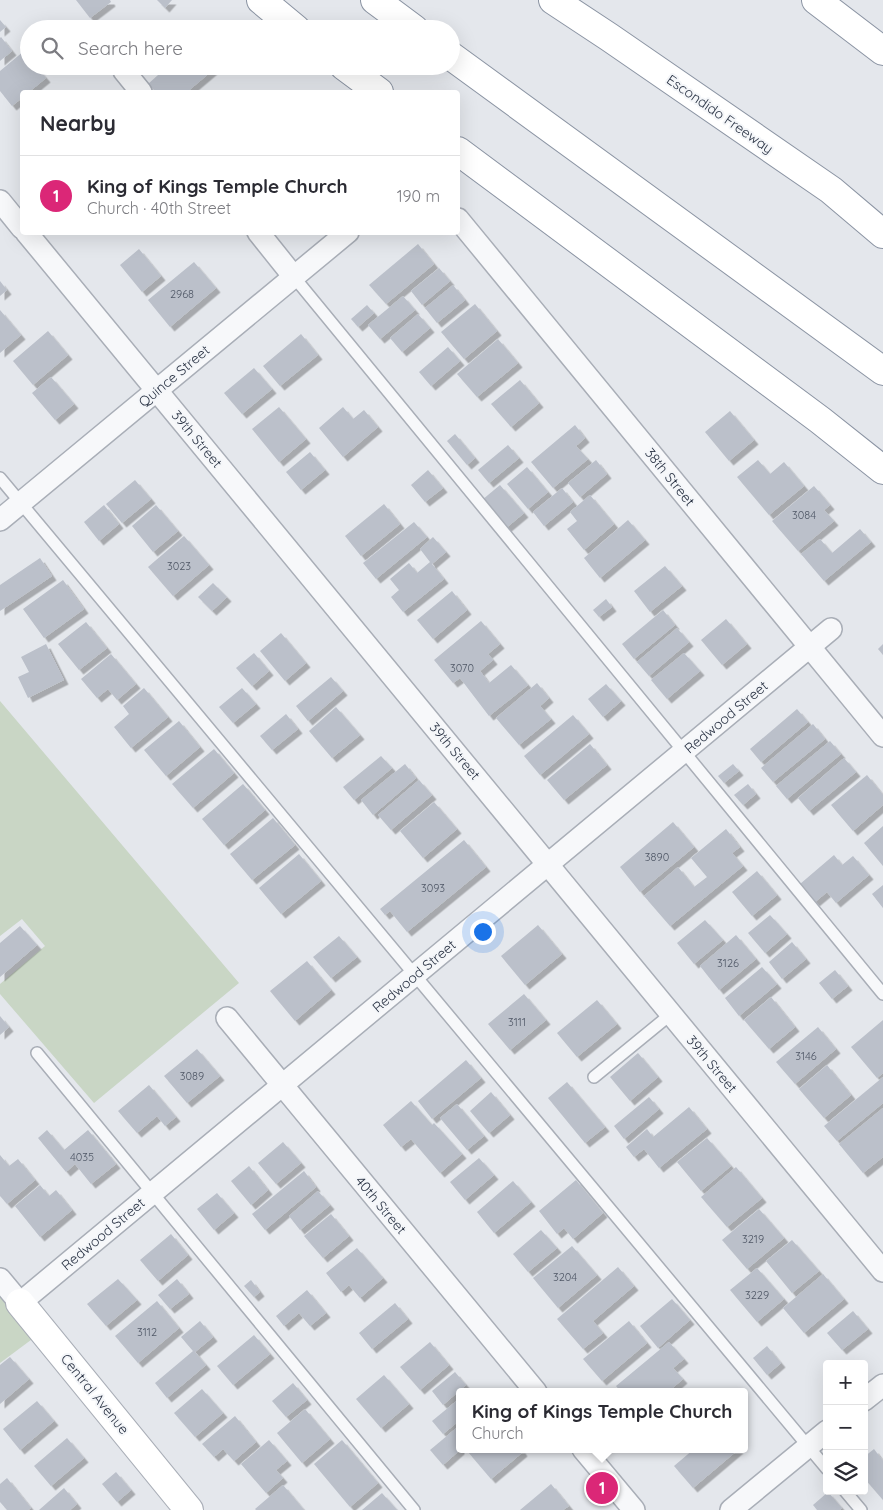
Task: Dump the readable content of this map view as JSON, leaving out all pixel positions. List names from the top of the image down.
{
  "streets": {
    "main road": ["Escondido Freeway", "Central Avenue"],
    "street": [
      "Quince Street",
      "39th Street",
      "38th Street",
      "Redwood Street",
      "40th Street"
    ]
  },
  "crossings": [
    ["Quince Street", "39th Street"],
    ["39th Street", "Redwood Street"],
    ["38th Street", "Redwood Street"],
    ["Redwood Street", "40th Street"],
    ["Redwood Street", "Central Avenue"]
  ],
  "house_numbers": [
    "2968",
    "3084",
    "3023",
    "3070",
    "3890",
    "3093",
    "3126",
    "3111",
    "3146",
    "3089",
    "4035",
    "3219",
    "3204",
    "3229",
    "3112"
  ],
  "page": {
    "search": "Search here",
    "heading": "Nearby",
    "list": [
      {
        "mark": "1",
        "name": "King of Kings Temple Church",
        "note": "Church · 40th Street",
        "value": "190 m"
      }
    ],
    "map_buttons": ["+", "−"],
    "popup": ["King of Kings Temple Church", "Church"],
    "pins": "1"
  }
}
